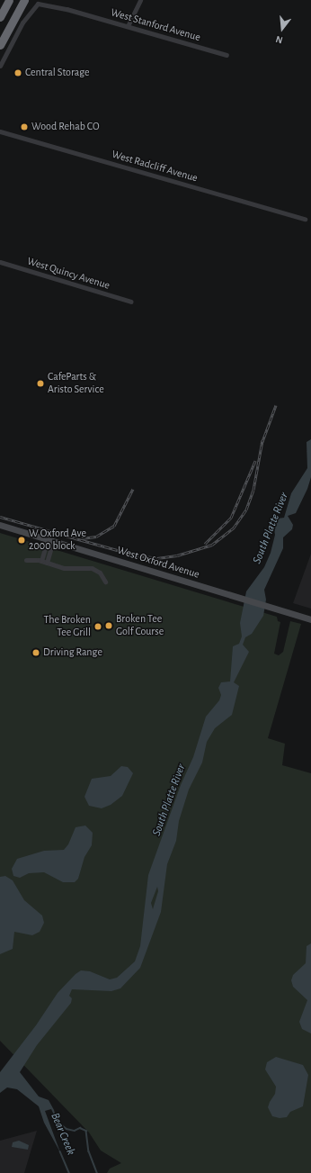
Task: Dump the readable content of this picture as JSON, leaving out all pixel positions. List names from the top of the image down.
{
  "streets": {
    "main road": ["West Oxford Avenue"],
    "street": ["West Stanford Avenue", "West Radcliff Avenue", "West Quincy Avenue"]
  },
  "water": ["South Platte River", "Bear Creek"],
  "places": [
    "Central Storage",
    "Wood Rehab CO",
    "CafeParts & Aristo Service",
    "W Oxford Ave 2000 block",
    "Broken Tee Golf Course",
    "The Broken Tee Grill",
    "Driving Range"
  ],
  "north": "bottom"
}
